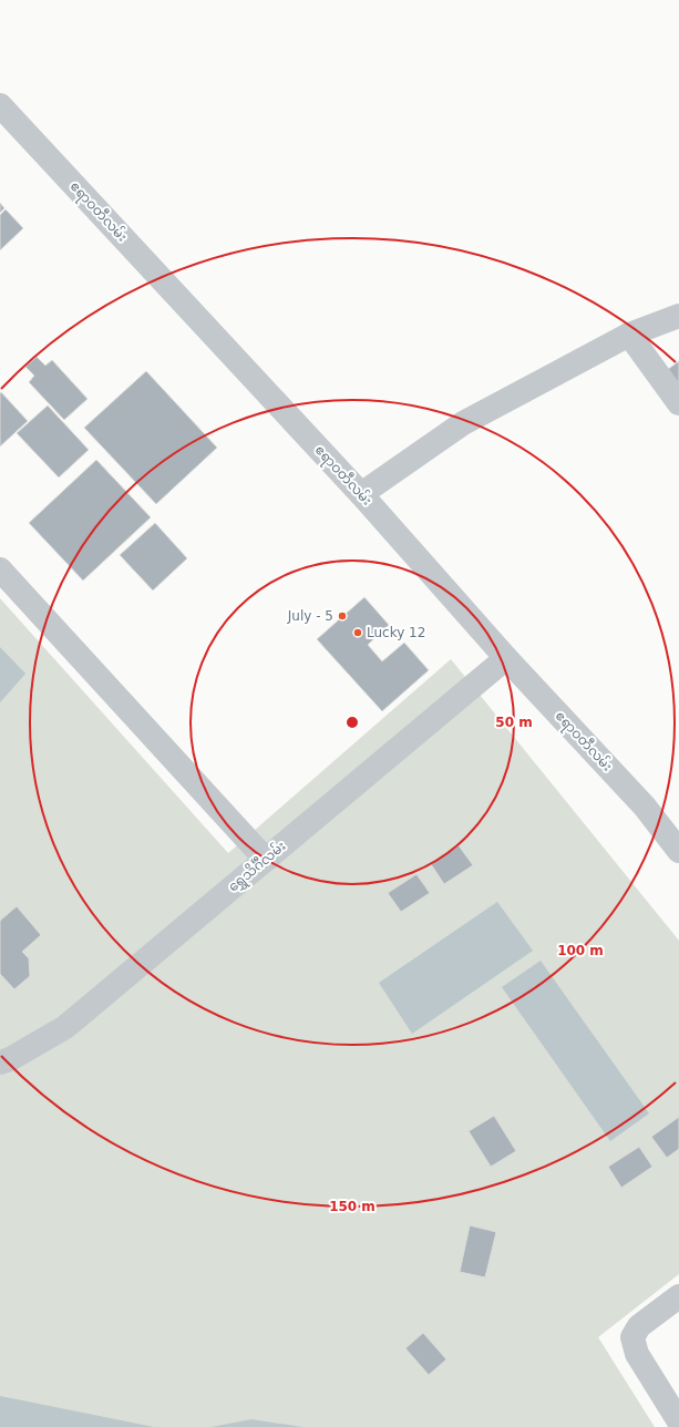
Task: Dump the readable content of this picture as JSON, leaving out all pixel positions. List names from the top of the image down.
{
  "streets": {
    "street": ["ဧရာဝတီလမ်း", "ရွှေသိင်္ဂီလမ်း"]
  },
  "crossings": [
    ["ဧရာဝတီလမ်း", "ရွှေသိင်္ဂီလမ်း"]
  ],
  "places": ["July - 5", "Lucky 12"],
  "rings": ["50 m", "100 m", "150 m"]
}
